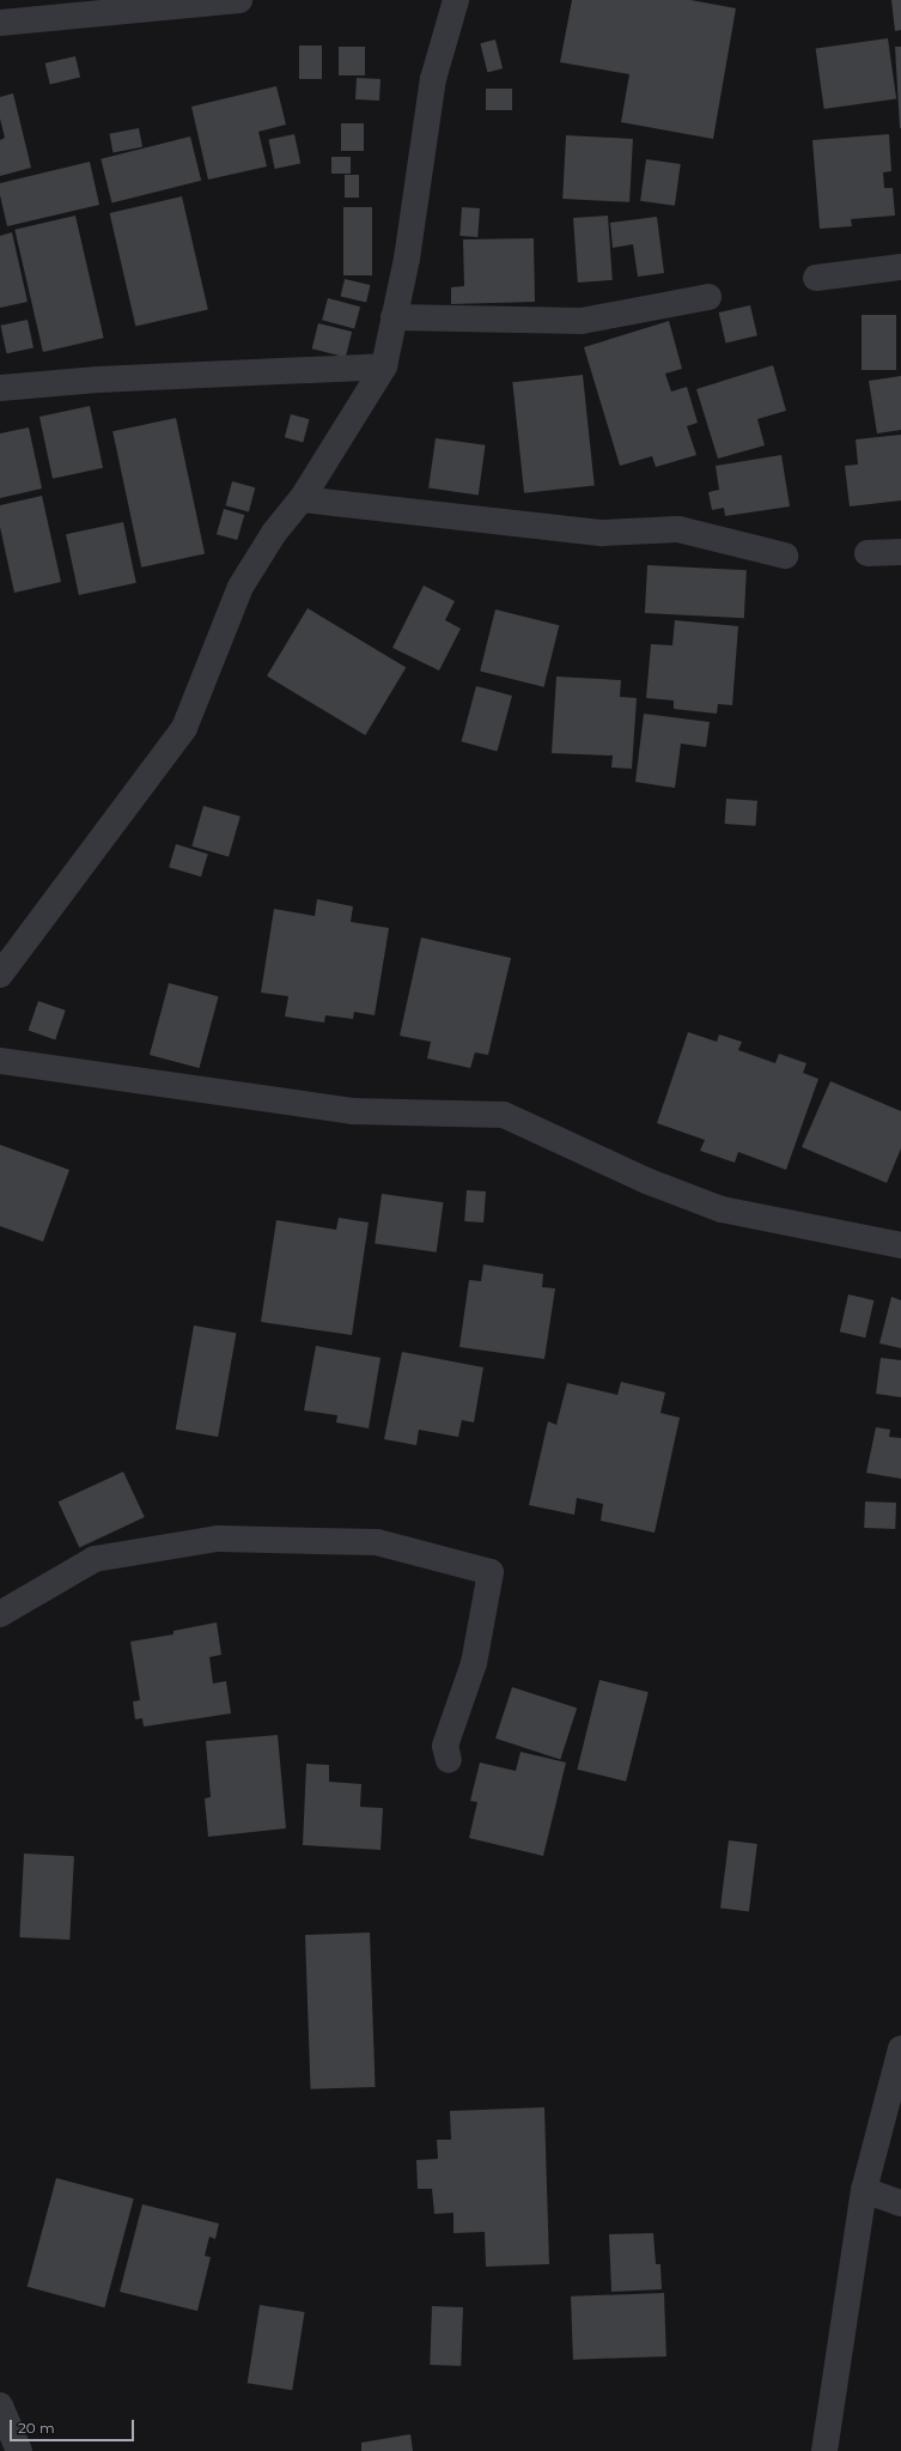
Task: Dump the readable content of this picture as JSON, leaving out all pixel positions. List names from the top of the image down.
{
  "scale_bar": "20 m"
}
